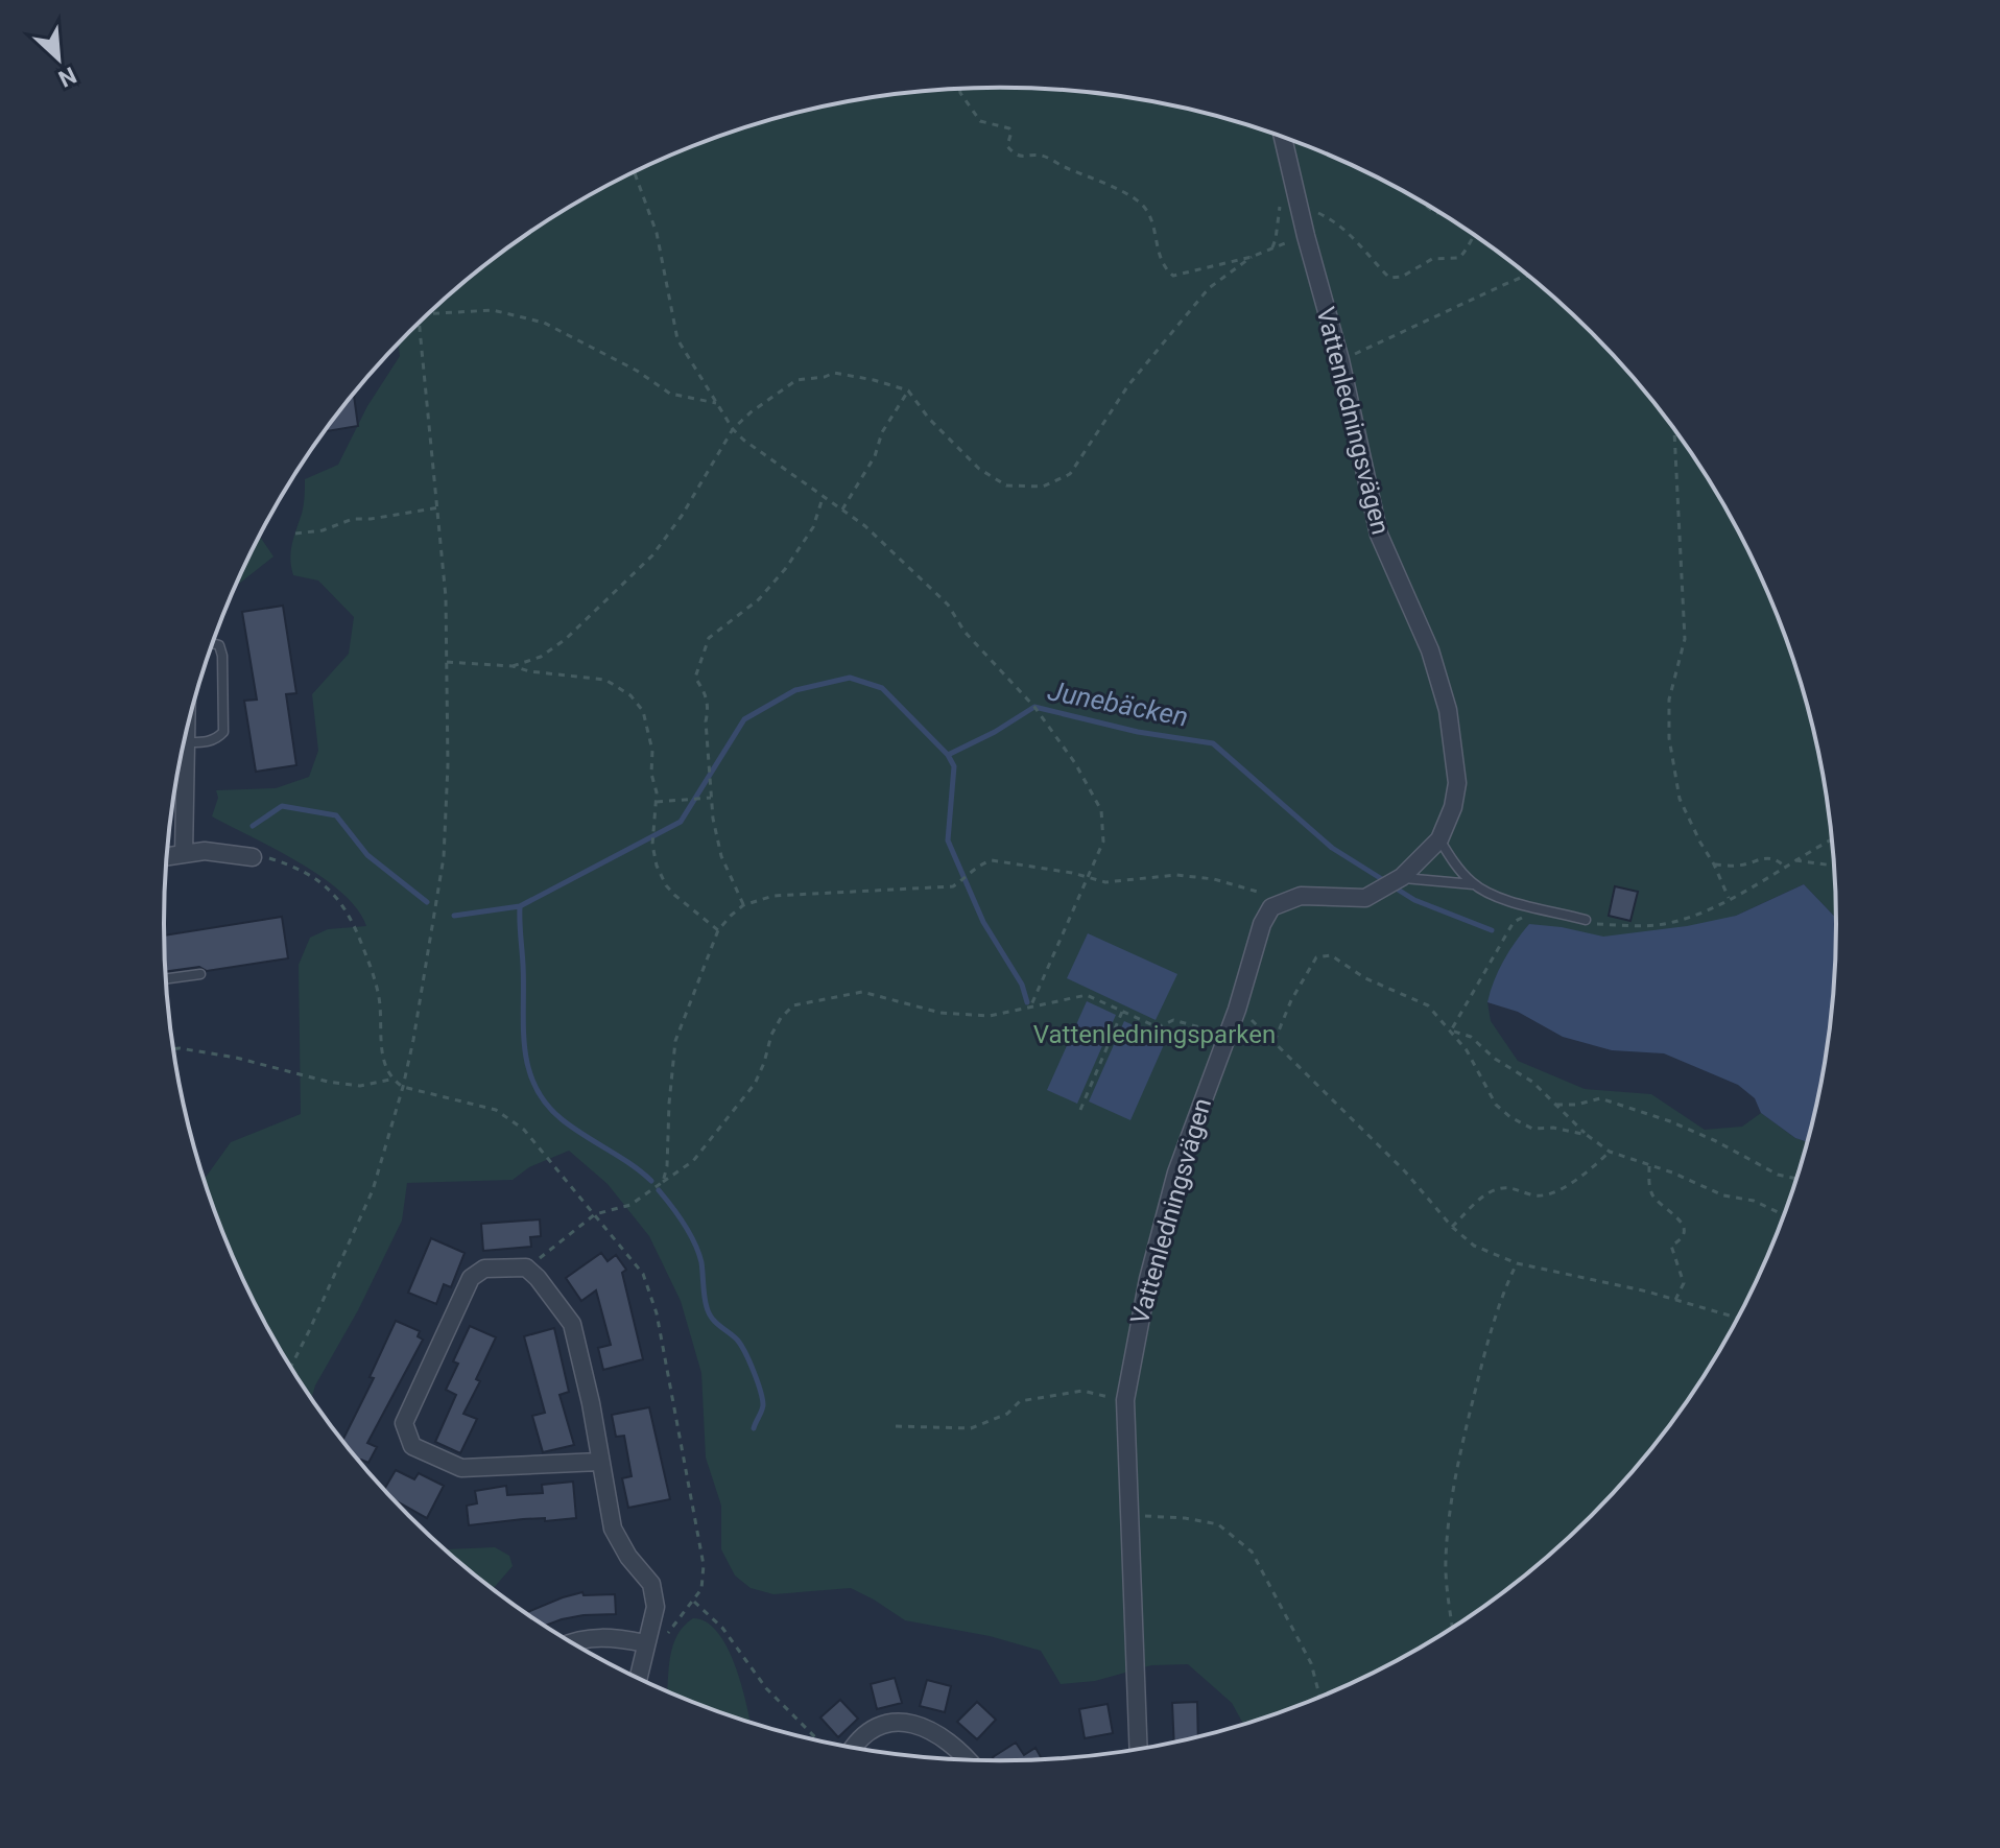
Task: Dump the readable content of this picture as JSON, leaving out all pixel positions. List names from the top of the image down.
{
  "streets": {
    "street": ["Vattenledningsvägen"]
  },
  "water": ["Junebäcken"],
  "parks": ["Vattenledningsparken"],
  "north": "bottom right"
}
